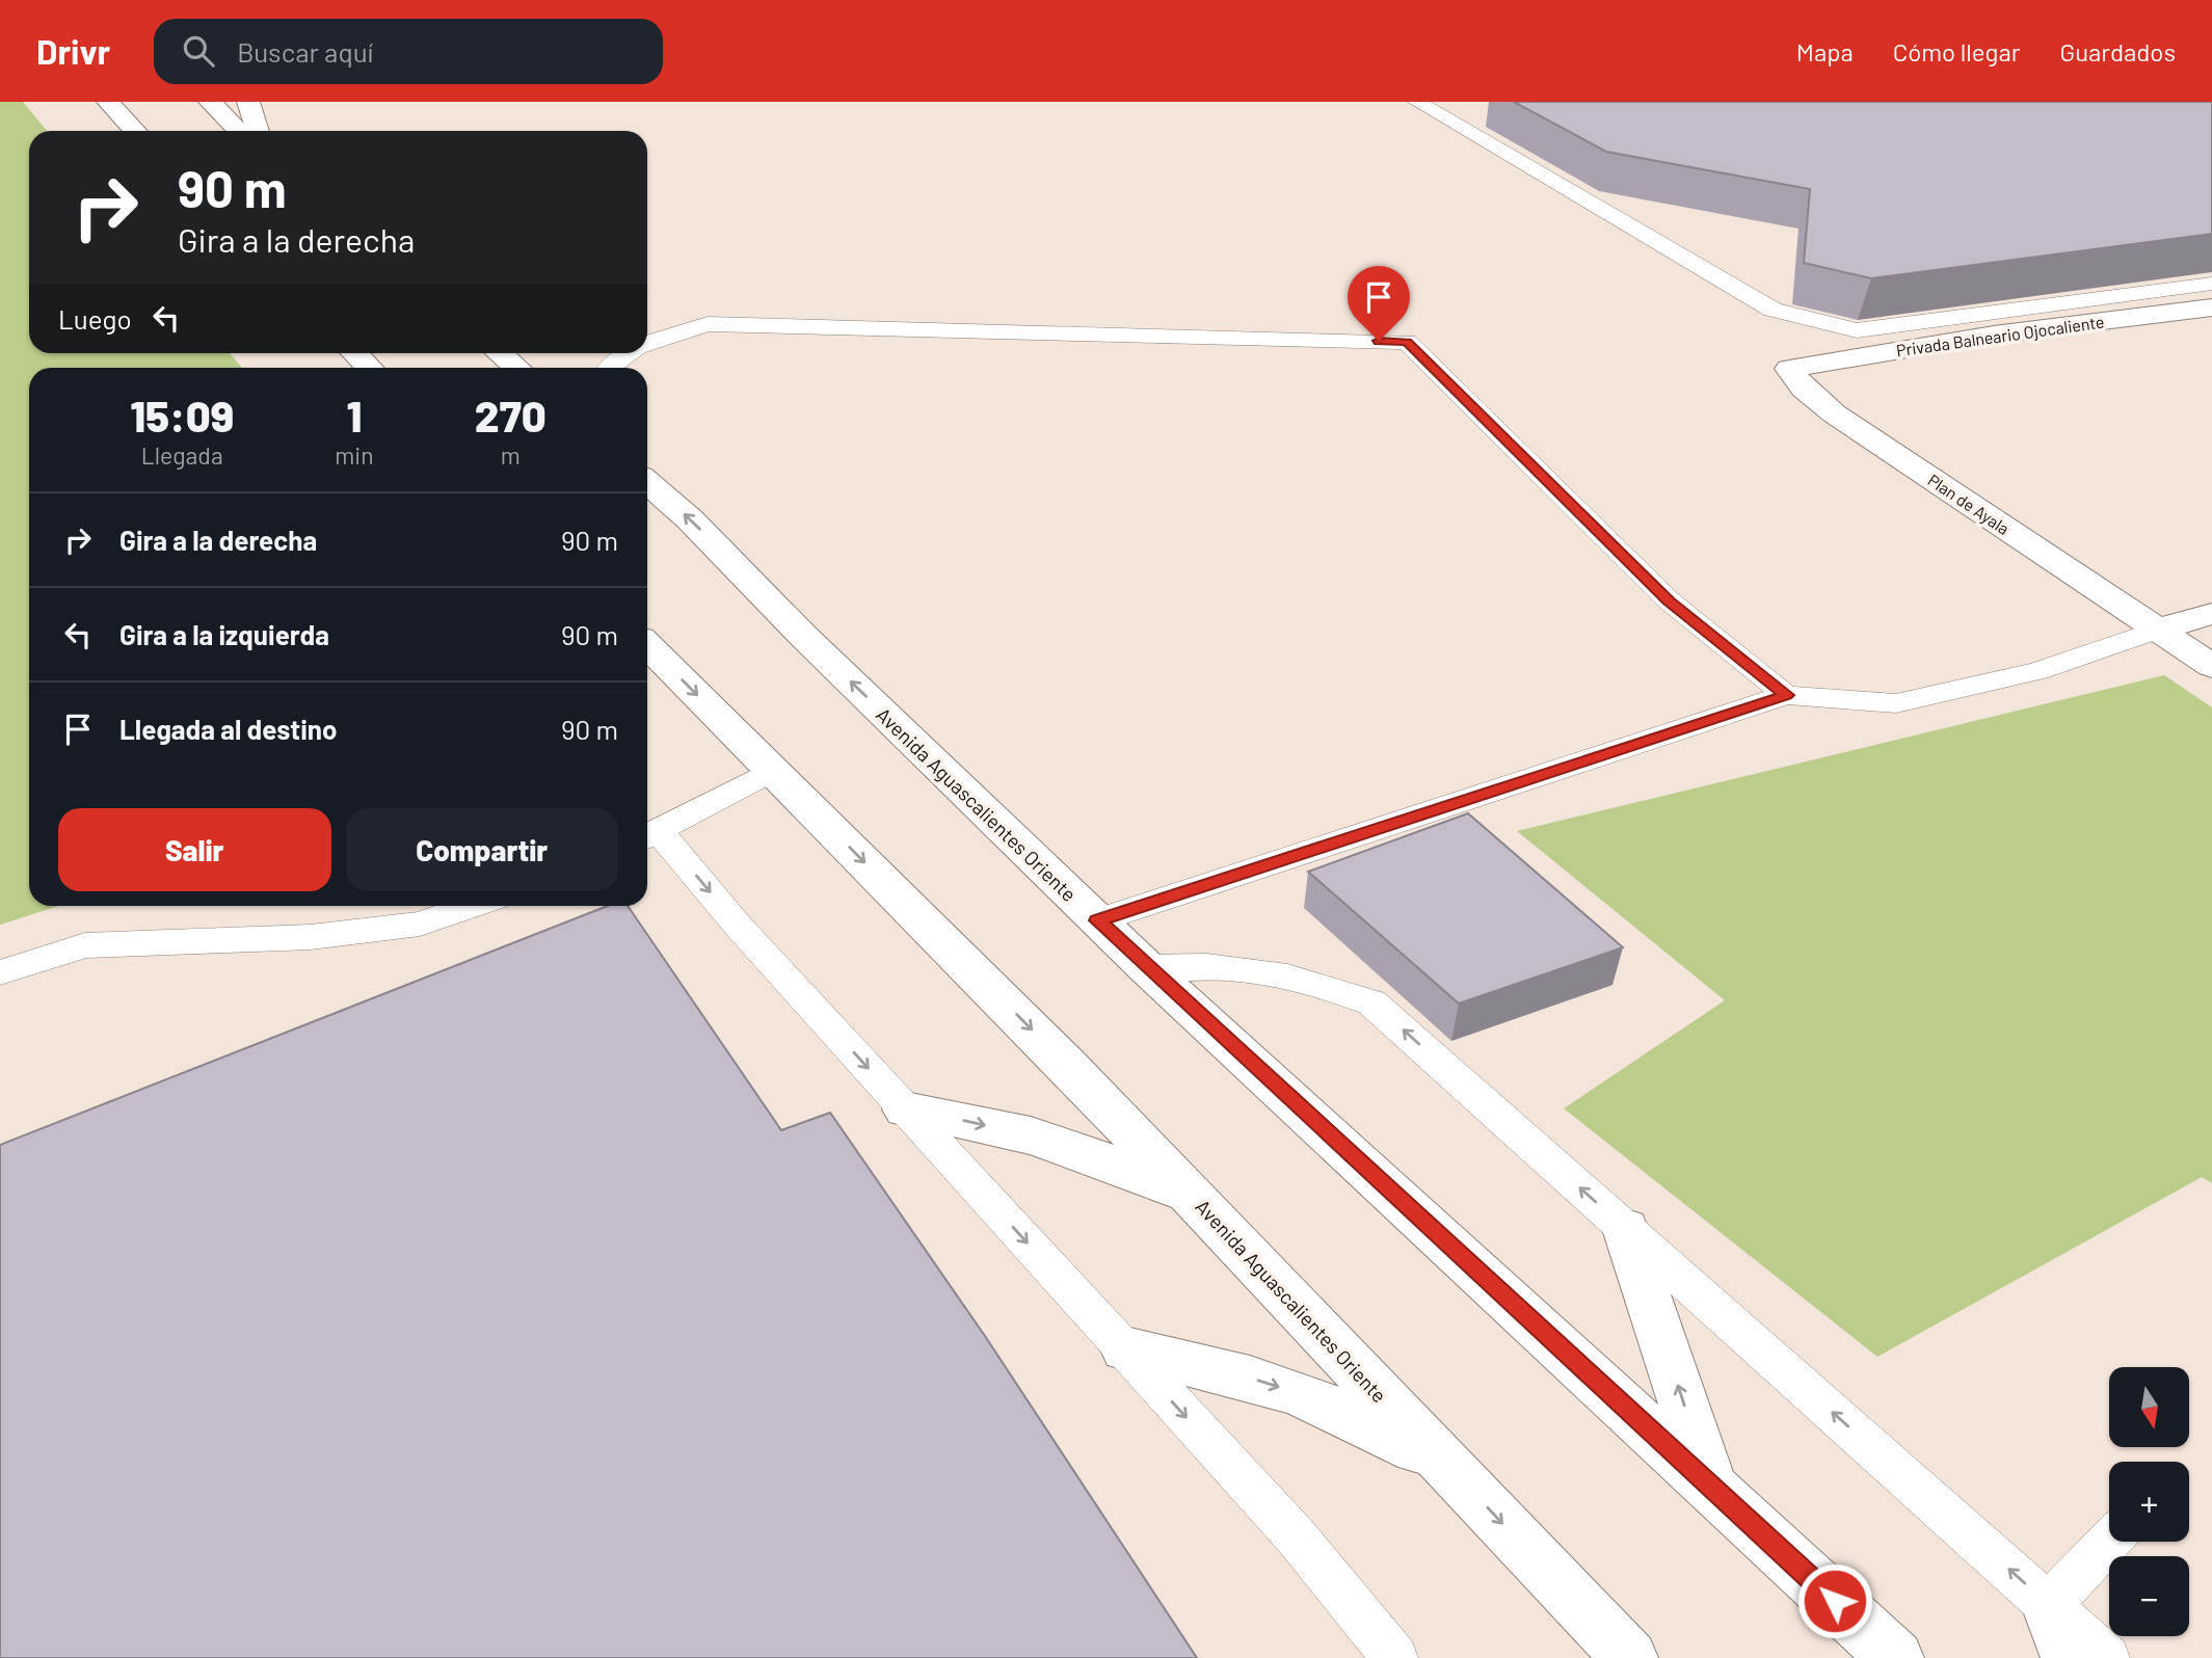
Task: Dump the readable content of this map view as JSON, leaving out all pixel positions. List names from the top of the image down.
{
  "streets": {
    "main road": ["Privada Balneario Ojocaliente", "Plan de Ayala", "Avenida Aguascalientes Oriente"]
  },
  "crossings": [
    ["Privada Balneario Ojocaliente", "Plan de Ayala"]
  ],
  "north": "bottom",
  "page": {
    "header": "Drivr",
    "search": "Buscar aquí",
    "nav": ["Mapa", "Cómo llegar", "Guardados"],
    "turn": ["90 m", "Gira a la derecha"],
    "then": "Luego",
    "eta": [
      "15:09",
      "Llegada",
      "1",
      "min",
      "270",
      "m"
    ],
    "list": [
      {
        "name": "Gira a la derecha",
        "value": "90 m"
      },
      {
        "name": "Gira a la izquierda",
        "value": "90 m"
      },
      {
        "name": "Llegada al destino",
        "value": "90 m"
      }
    ],
    "buttons": ["Salir", "Compartir"],
    "map_buttons": ["+", "−"]
  }
}
